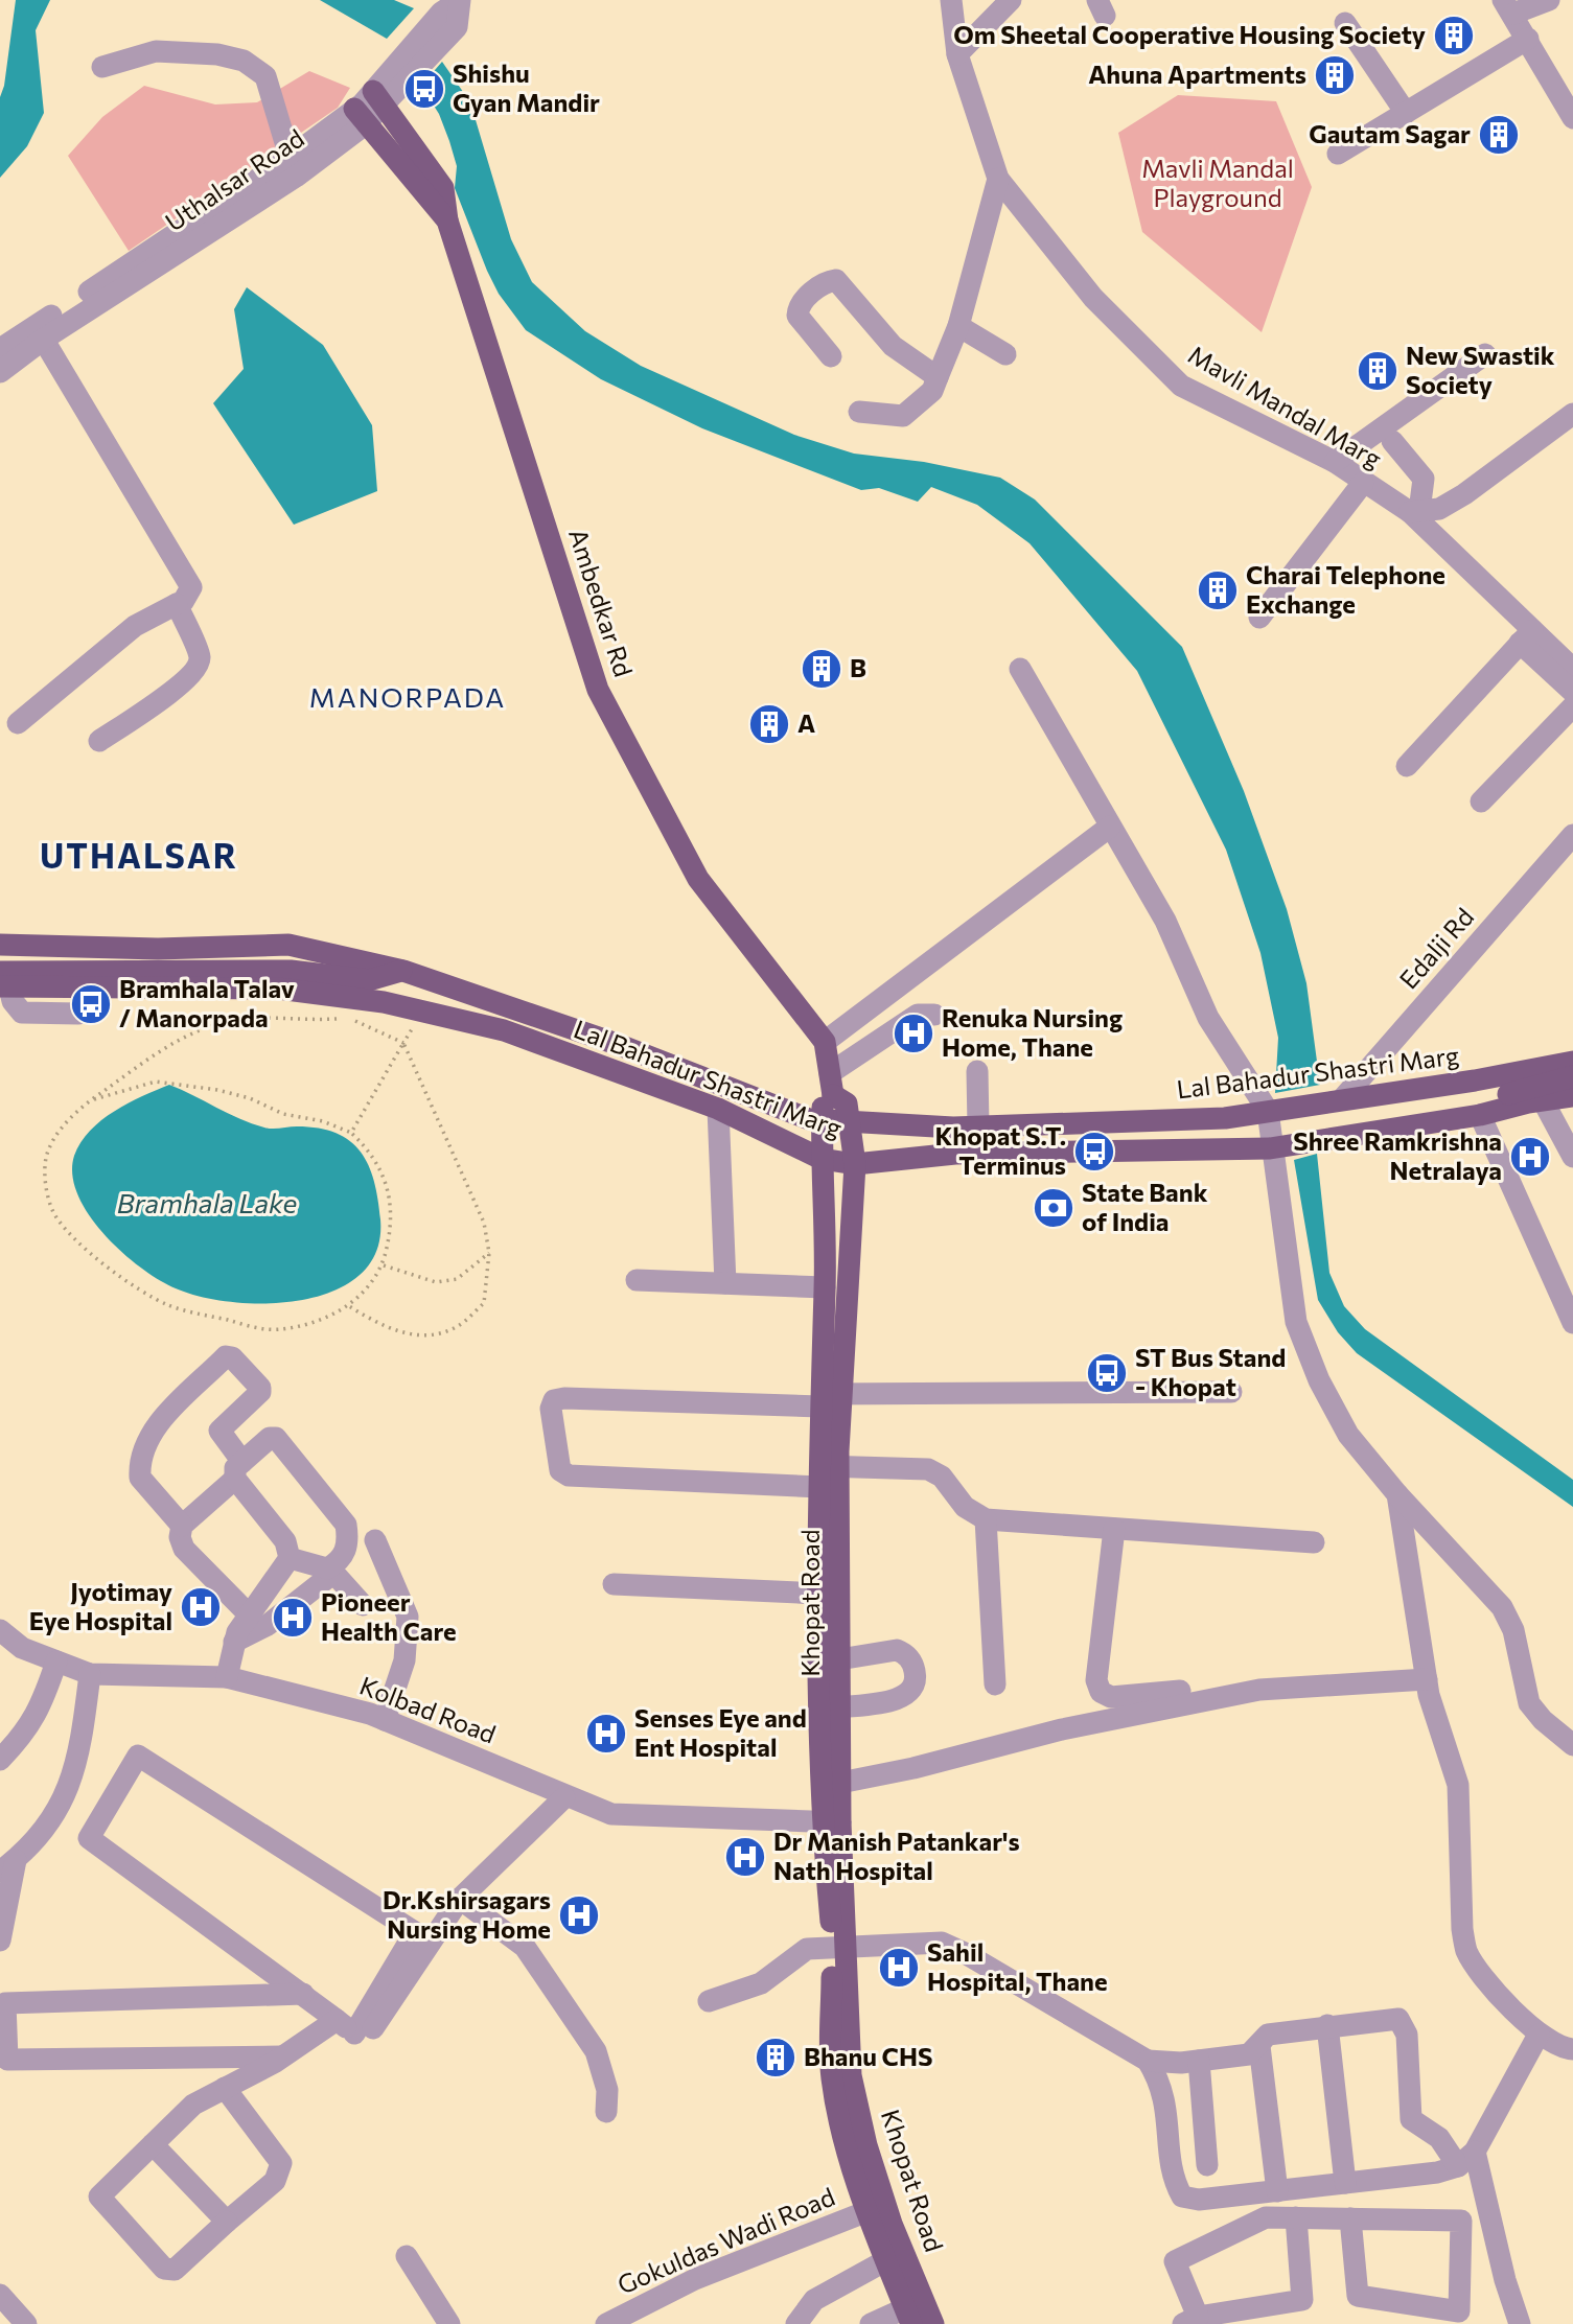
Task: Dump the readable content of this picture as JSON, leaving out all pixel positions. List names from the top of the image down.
{
  "streets": {
    "main road": ["Ambedkar Rd", "Lal Bahadur Shastri Marg", "Khopat Road"],
    "street": [
      "Uthalsar Road",
      "Mavli Mandal Marg",
      "Edalji Rd",
      "Kolbad Road",
      "Gokuldas Wadi Road"
    ]
  },
  "crossings": [
    ["Uthalsar Road", "Ambedkar Rd"],
    ["Ambedkar Rd", "Khopat Road"],
    ["Edalji Rd", "Lal Bahadur Shastri Marg"],
    ["Lal Bahadur Shastri Marg", "Khopat Road"],
    ["Khopat Road", "Kolbad Road"],
    ["Khopat Road", "Gokuldas Wadi Road"]
  ],
  "districts": ["MANORPADA", "UTHALSAR"],
  "water": ["Bramhala Lake"],
  "parks": ["Mavli Mandal Playground"],
  "places": {
    "building": [
      "Om Sheetal Cooperative Housing Society",
      "Ahuna Apartments",
      "Gautam Sagar",
      "New Swastik Society",
      "Charai Telephone Exchange",
      "B",
      "A",
      "Bhanu CHS"
    ],
    "bus stop": [
      "Shishu Gyan Mandir",
      "Bramhala Talav / Manorpada",
      "Khopat S.T. Terminus",
      "ST Bus Stand - Khopat"
    ],
    "hospital": [
      "Renuka Nursing Home, Thane",
      "Shree Ramkrishna Netralaya",
      "Jyotimay Eye Hospital",
      "Pioneer Health Care",
      "Senses Eye and Ent Hospital",
      "Dr Manish Patankar's Nath Hospital",
      "Dr.Kshirsagars Nursing Home",
      "Sahil Hospital, Thane"
    ],
    "bank": ["State Bank of India"]
  }
}
